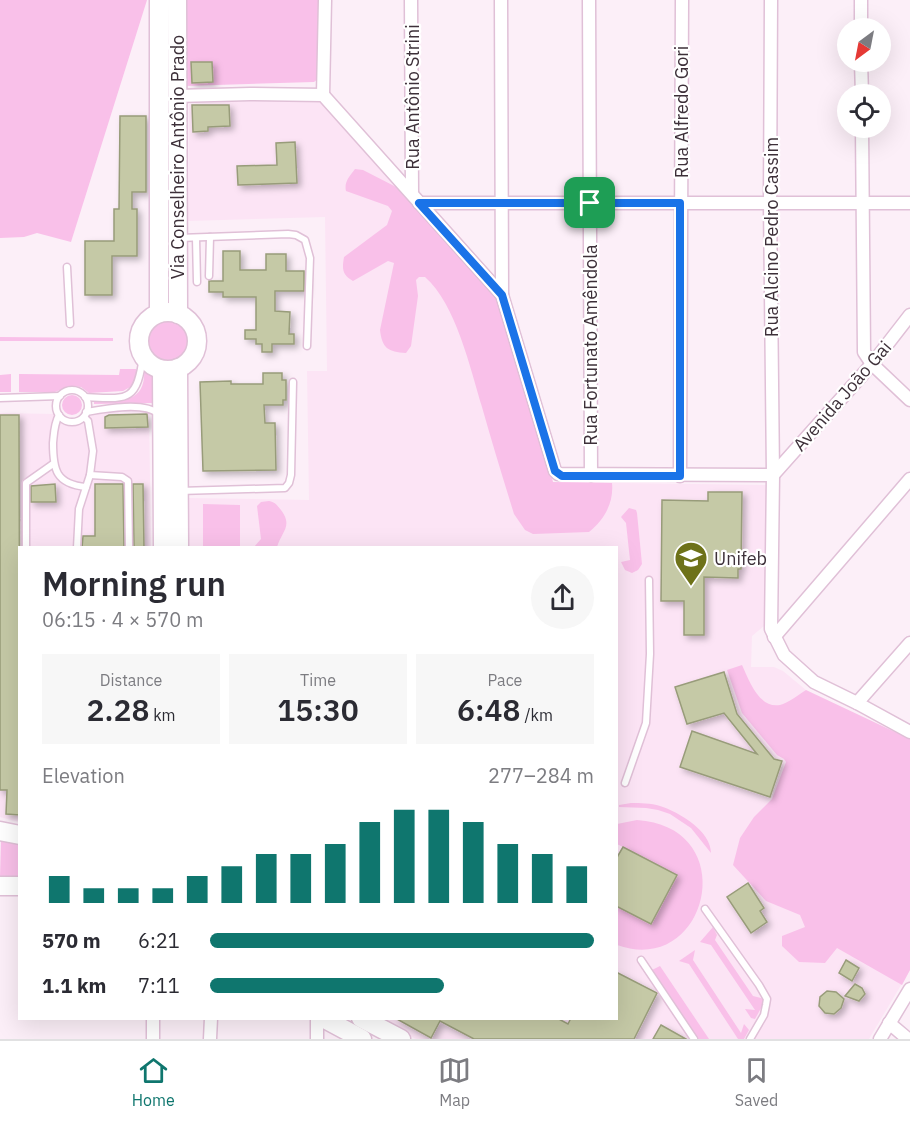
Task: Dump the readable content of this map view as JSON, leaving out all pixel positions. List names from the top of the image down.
{
  "streets": {
    "main road": ["Via Conselheiro Antônio Prado"],
    "street": [
      "Rua Antônio Strini",
      "Rua Alfredo Gori",
      "Rua Alcino Pedro Cassim",
      "Rua Fortunato Amêndola",
      "Avenida João Gai"
    ]
  },
  "crossings": [
    ["Rua Alcino Pedro Cassim", "Avenida João Gai"]
  ],
  "places": {
    "school or university": ["Unifeb"]
  },
  "north": "bottom left",
  "page": {
    "heading": ["Morning run", "06:15 · 4 × 570 m"],
    "stats": [
      ["Distance", "2.28 km"],
      ["Time", "15:30"],
      ["Pace", "6:48 /km"]
    ],
    "chart": ["Elevation", "277–284 m"],
    "list": [
      {
        "name": "570 m",
        "note": "6:21"
      },
      {
        "name": "1.1 km",
        "note": "7:11"
      }
    ],
    "tabs": ["Home", "Map", "Saved"]
  }
}
